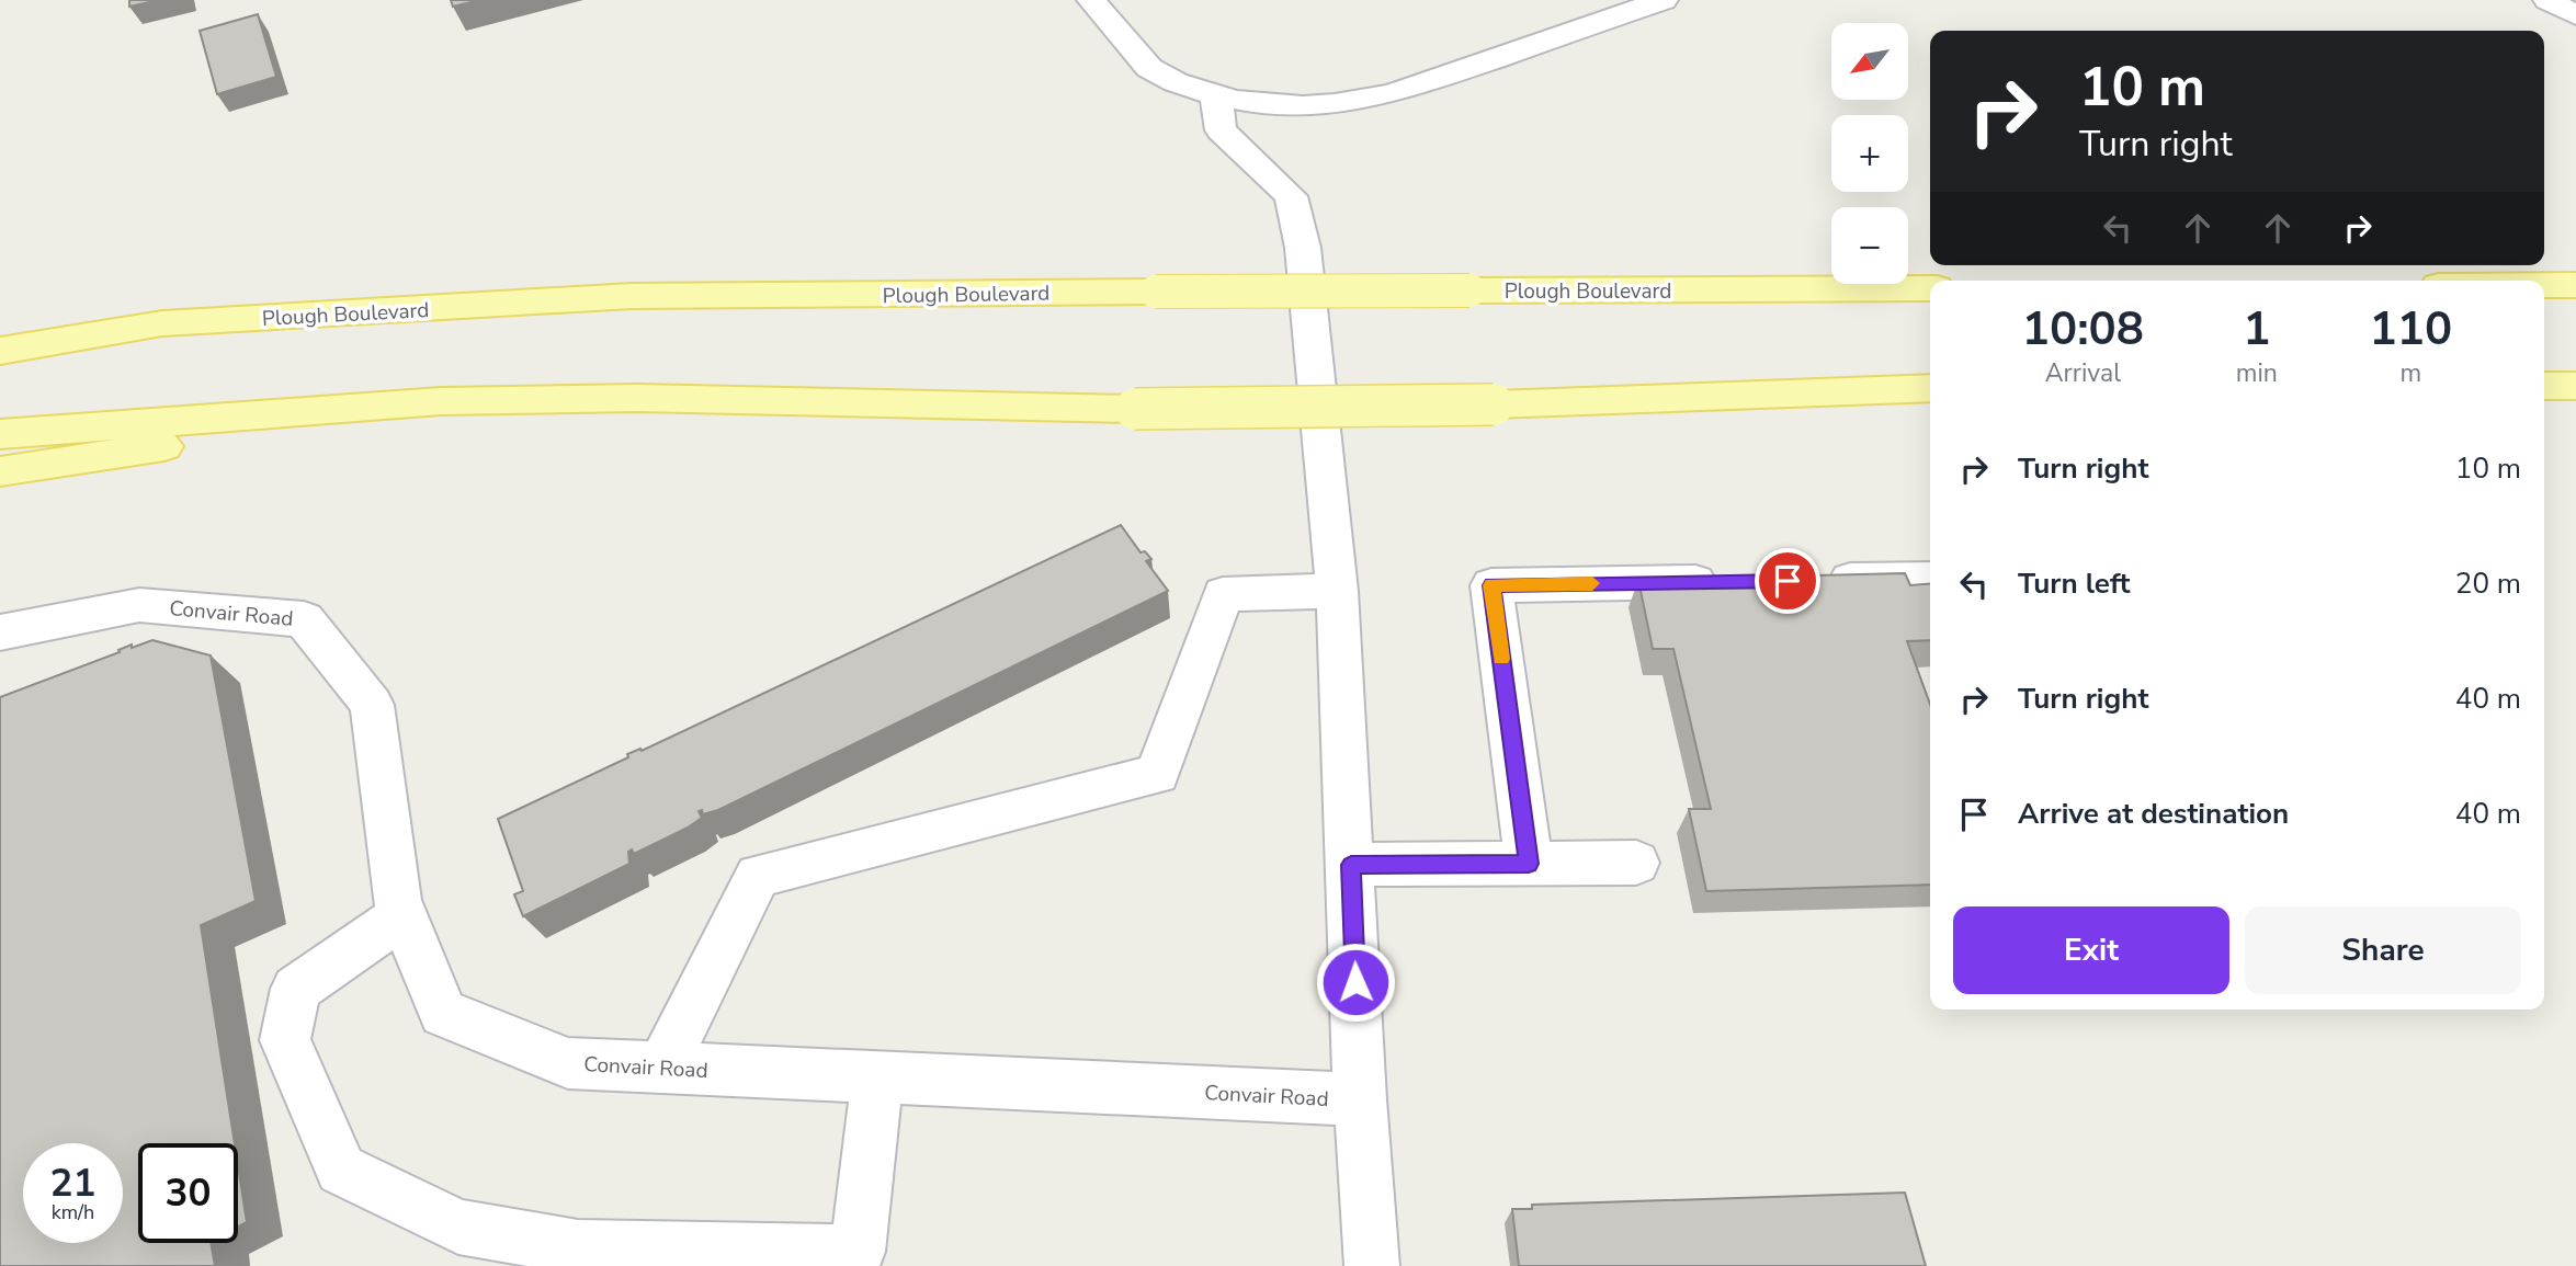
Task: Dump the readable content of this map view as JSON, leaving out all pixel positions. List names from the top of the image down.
{
  "streets": {
    "main road": ["Plough Boulevard"],
    "street": ["Convair Road"]
  },
  "north": "bottom left",
  "page": {
    "map_buttons": ["+", "−"],
    "turn": ["10 m", "Turn right"],
    "eta": [
      "10:08",
      "Arrival",
      "1",
      "min",
      "110",
      "m"
    ],
    "list": [
      {
        "name": "Turn right",
        "value": "10 m"
      },
      {
        "name": "Turn left",
        "value": "20 m"
      },
      {
        "name": "Turn right",
        "value": "40 m"
      },
      {
        "name": "Arrive at destination",
        "value": "40 m"
      }
    ],
    "buttons": ["Exit", "Share"],
    "speed": "21 km/h",
    "limit": "30"
  }
}
